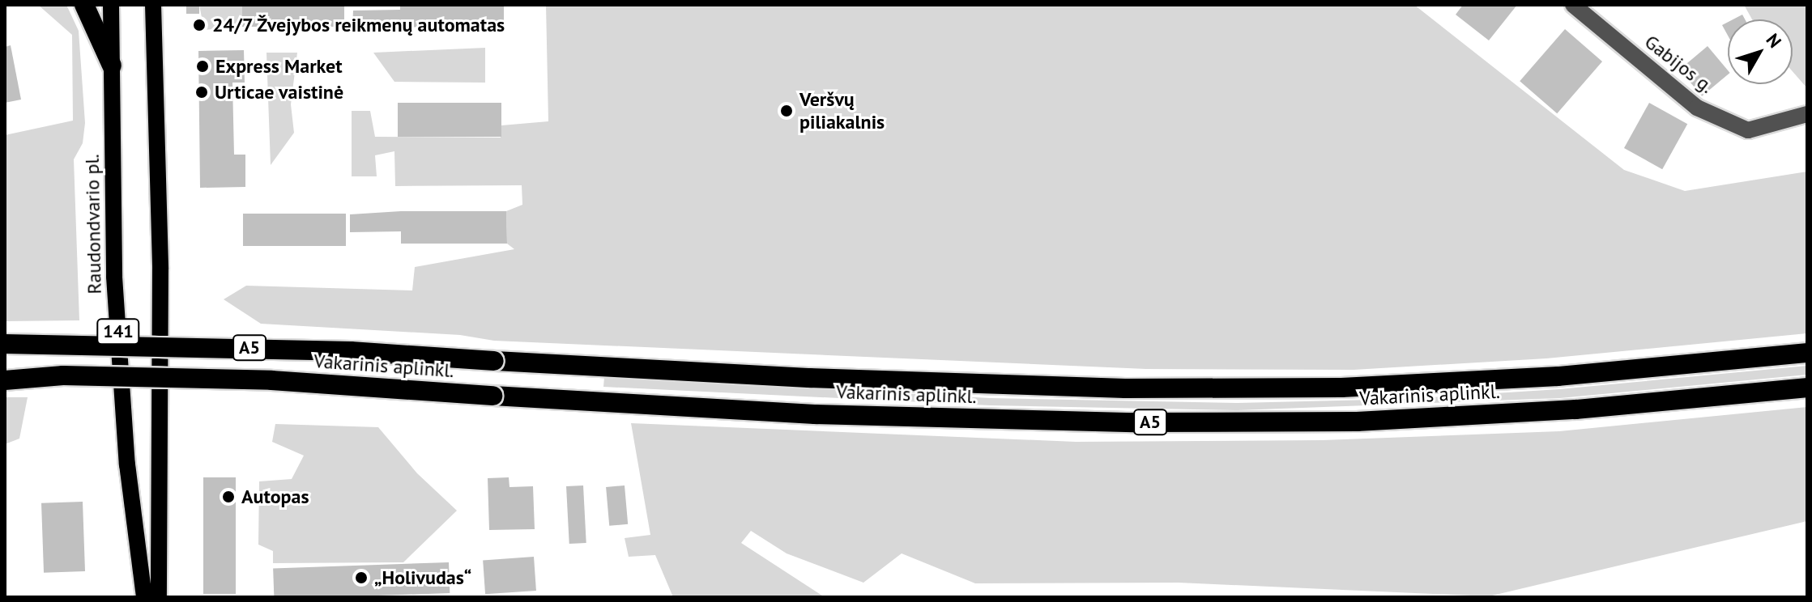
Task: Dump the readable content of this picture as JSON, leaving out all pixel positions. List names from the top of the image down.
{
  "streets": {
    "highway": ["A5", "Vakarinis aplinkl."],
    "main road": ["Raudondvario pl.", "141"],
    "street": ["Gabijos g."]
  },
  "places": [
    "24/7 Žvejybos reikmenų automatas",
    "Express Market",
    "Urticae vaistinė",
    "Veršvų piliakalnis",
    "Autopas",
    "„Holivudas“"
  ],
  "north": "top right"
}
